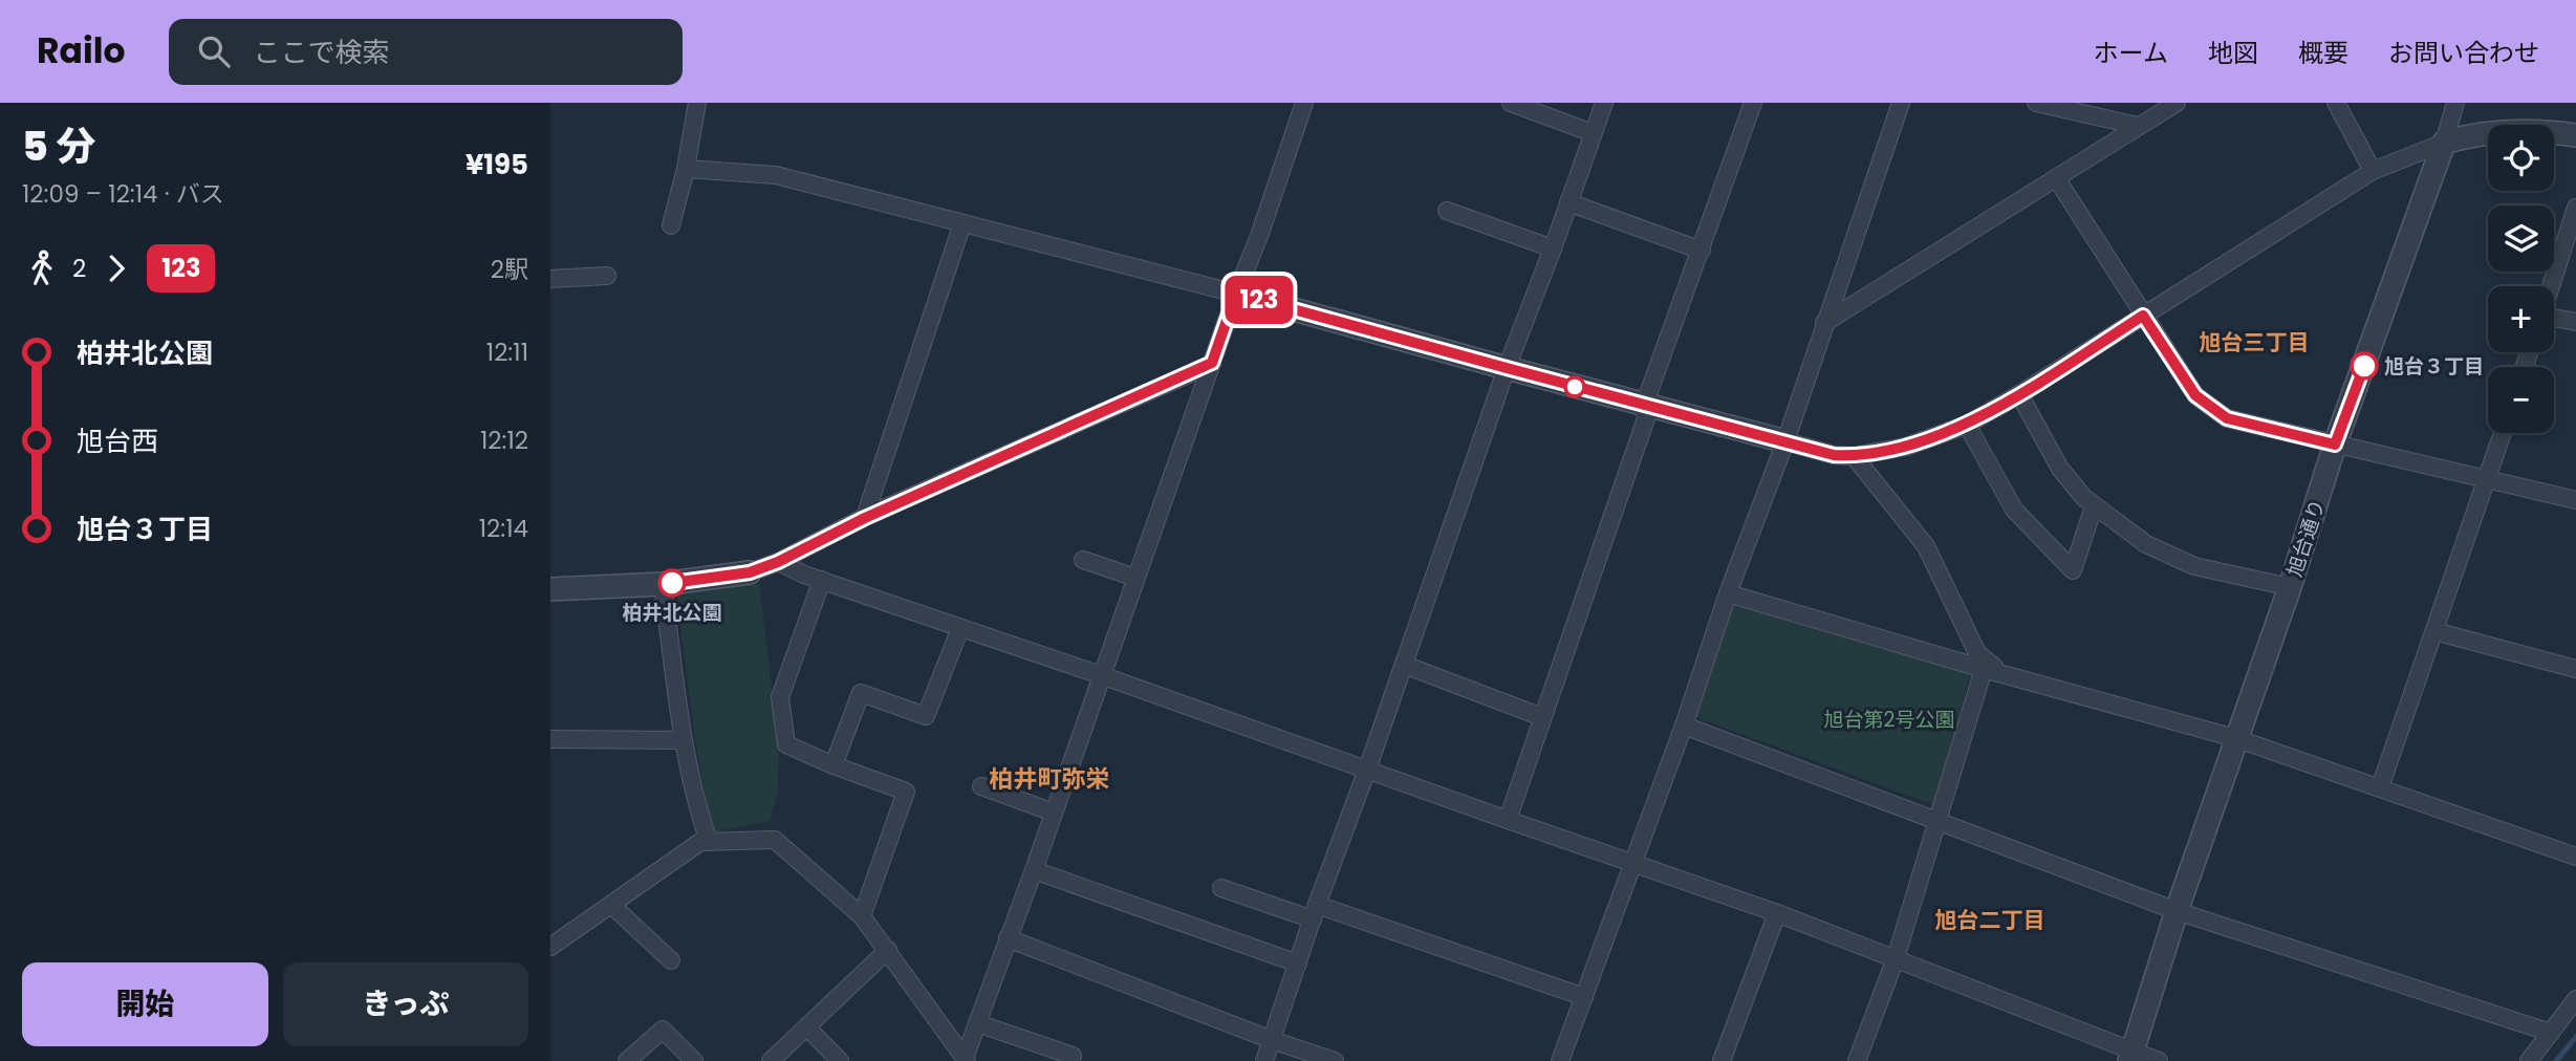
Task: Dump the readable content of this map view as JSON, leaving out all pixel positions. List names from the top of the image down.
{
  "streets": {
    "street": ["旭台通り"]
  },
  "districts": ["旭台三丁目", "柏井町弥栄", "旭台二丁目"],
  "parks": ["旭台第2号公園"],
  "places": ["旭台３丁目", "柏井北公園"],
  "lines": ["bus line 123"],
  "page": {
    "header": "Railo",
    "search": "ここで検索",
    "nav": [
      "ホーム",
      "地図",
      "概要",
      "お問い合わせ"
    ],
    "heading": ["5 分", "12:09 – 12:14 · バス", "¥195"],
    "on_map": "123",
    "map_buttons": ["+", "−"],
    "legs": ["2", "123", "2駅"],
    "list": [
      {
        "name": "柏井北公園",
        "value": "12:11"
      },
      {
        "name": "旭台西",
        "value": "12:12"
      },
      {
        "name": "旭台３丁目",
        "value": "12:14"
      }
    ],
    "buttons": ["開始", "きっぷ"]
  }
}
